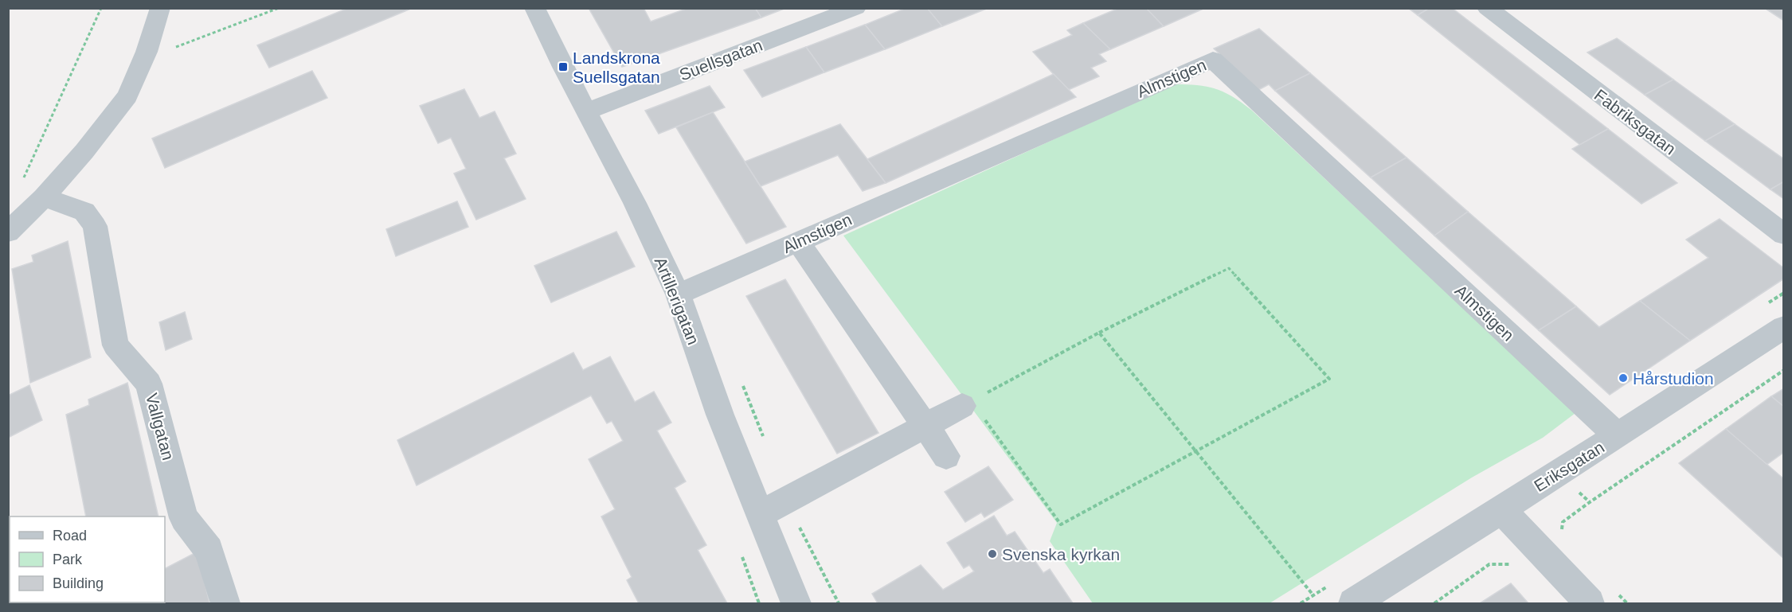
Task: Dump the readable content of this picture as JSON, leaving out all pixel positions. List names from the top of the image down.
{
  "streets": {
    "street": [
      "Suellsgatan",
      "Almstigen",
      "Fabriksgatan",
      "Artillerigatan",
      "Vallgatan",
      "Eriksgatan"
    ]
  },
  "crossings": [
    ["Suellsgatan", "Artillerigatan"],
    ["Almstigen", "Artillerigatan"],
    ["Almstigen", "Eriksgatan"]
  ],
  "places": {
    "transit": ["Landskrona Suellsgatan"],
    "other": ["Hårstudion", "Svenska kyrkan"]
  },
  "legend": ["Road", "Park", "Building"]
}
